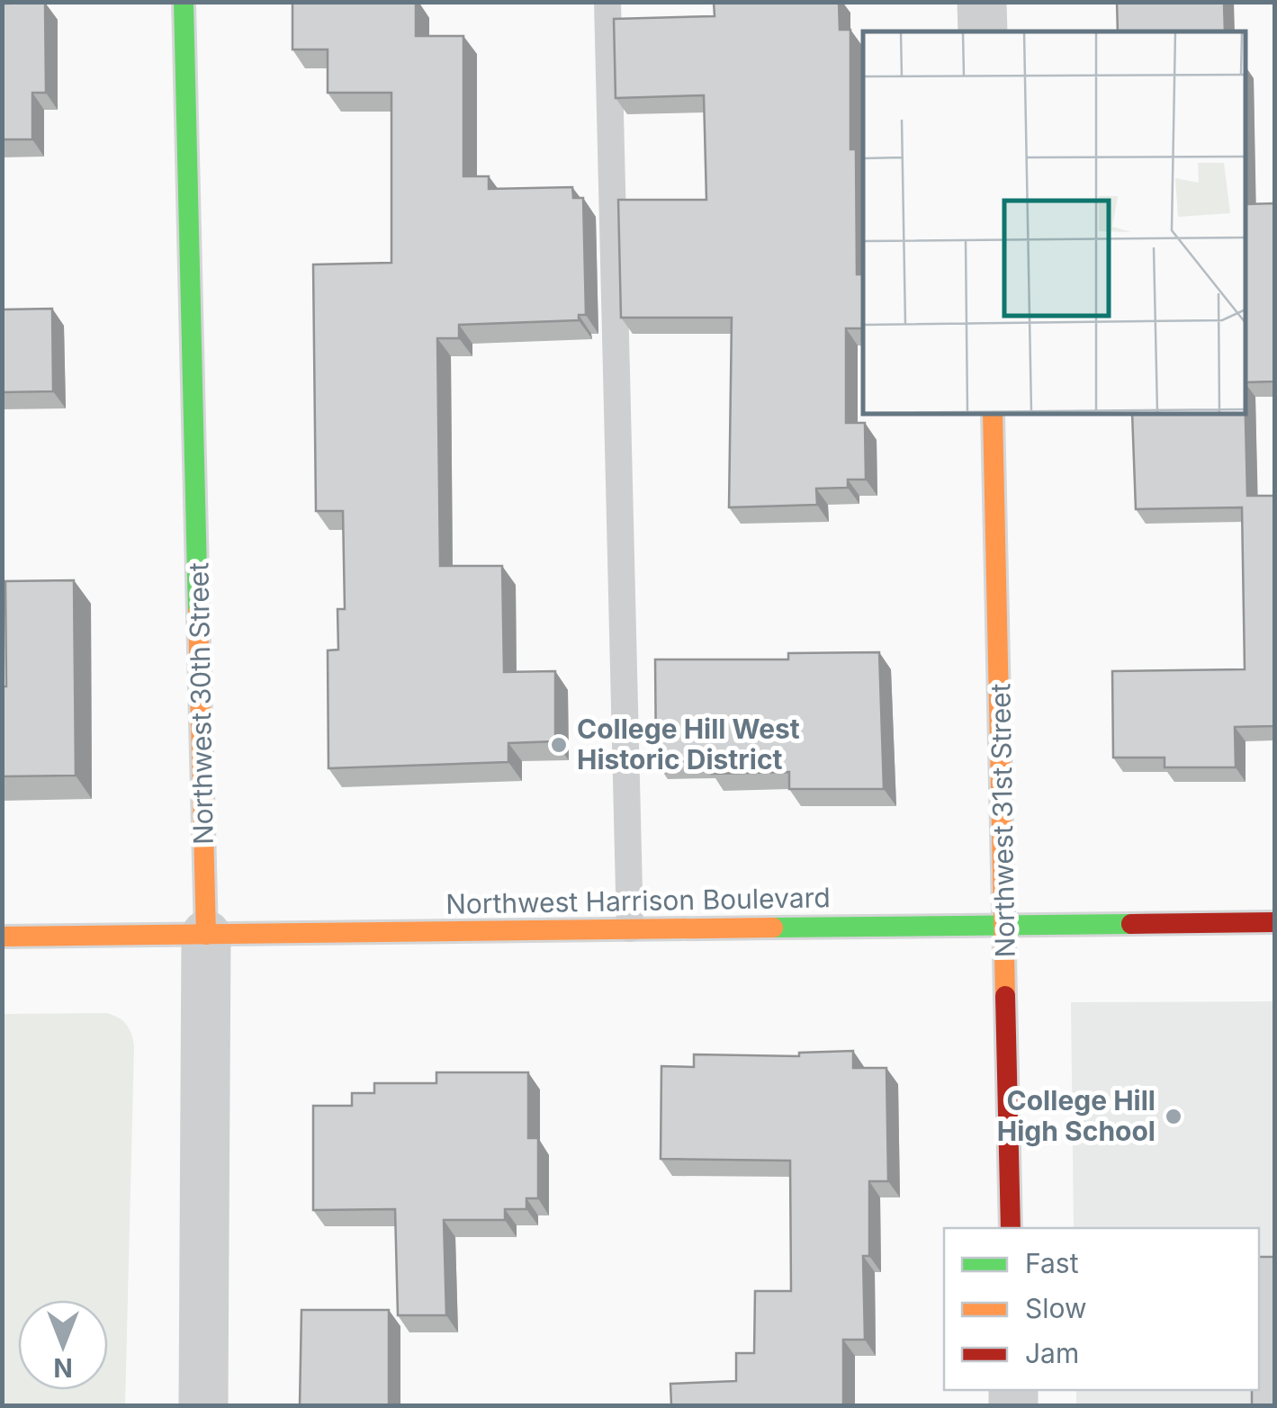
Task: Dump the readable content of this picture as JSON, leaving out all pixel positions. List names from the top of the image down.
{
  "streets": {
    "street": ["Northwest 30th Street", "Northwest 31st Street", "Northwest Harrison Boulevard"]
  },
  "crossings": [
    ["Northwest 30th Street", "Northwest Harrison Boulevard"],
    ["Northwest 31st Street", "Northwest Harrison Boulevard"]
  ],
  "places": ["College Hill West Historic District", "College Hill High School"],
  "legend": ["Fast", "Slow", "Jam"],
  "north": "bottom"
}
